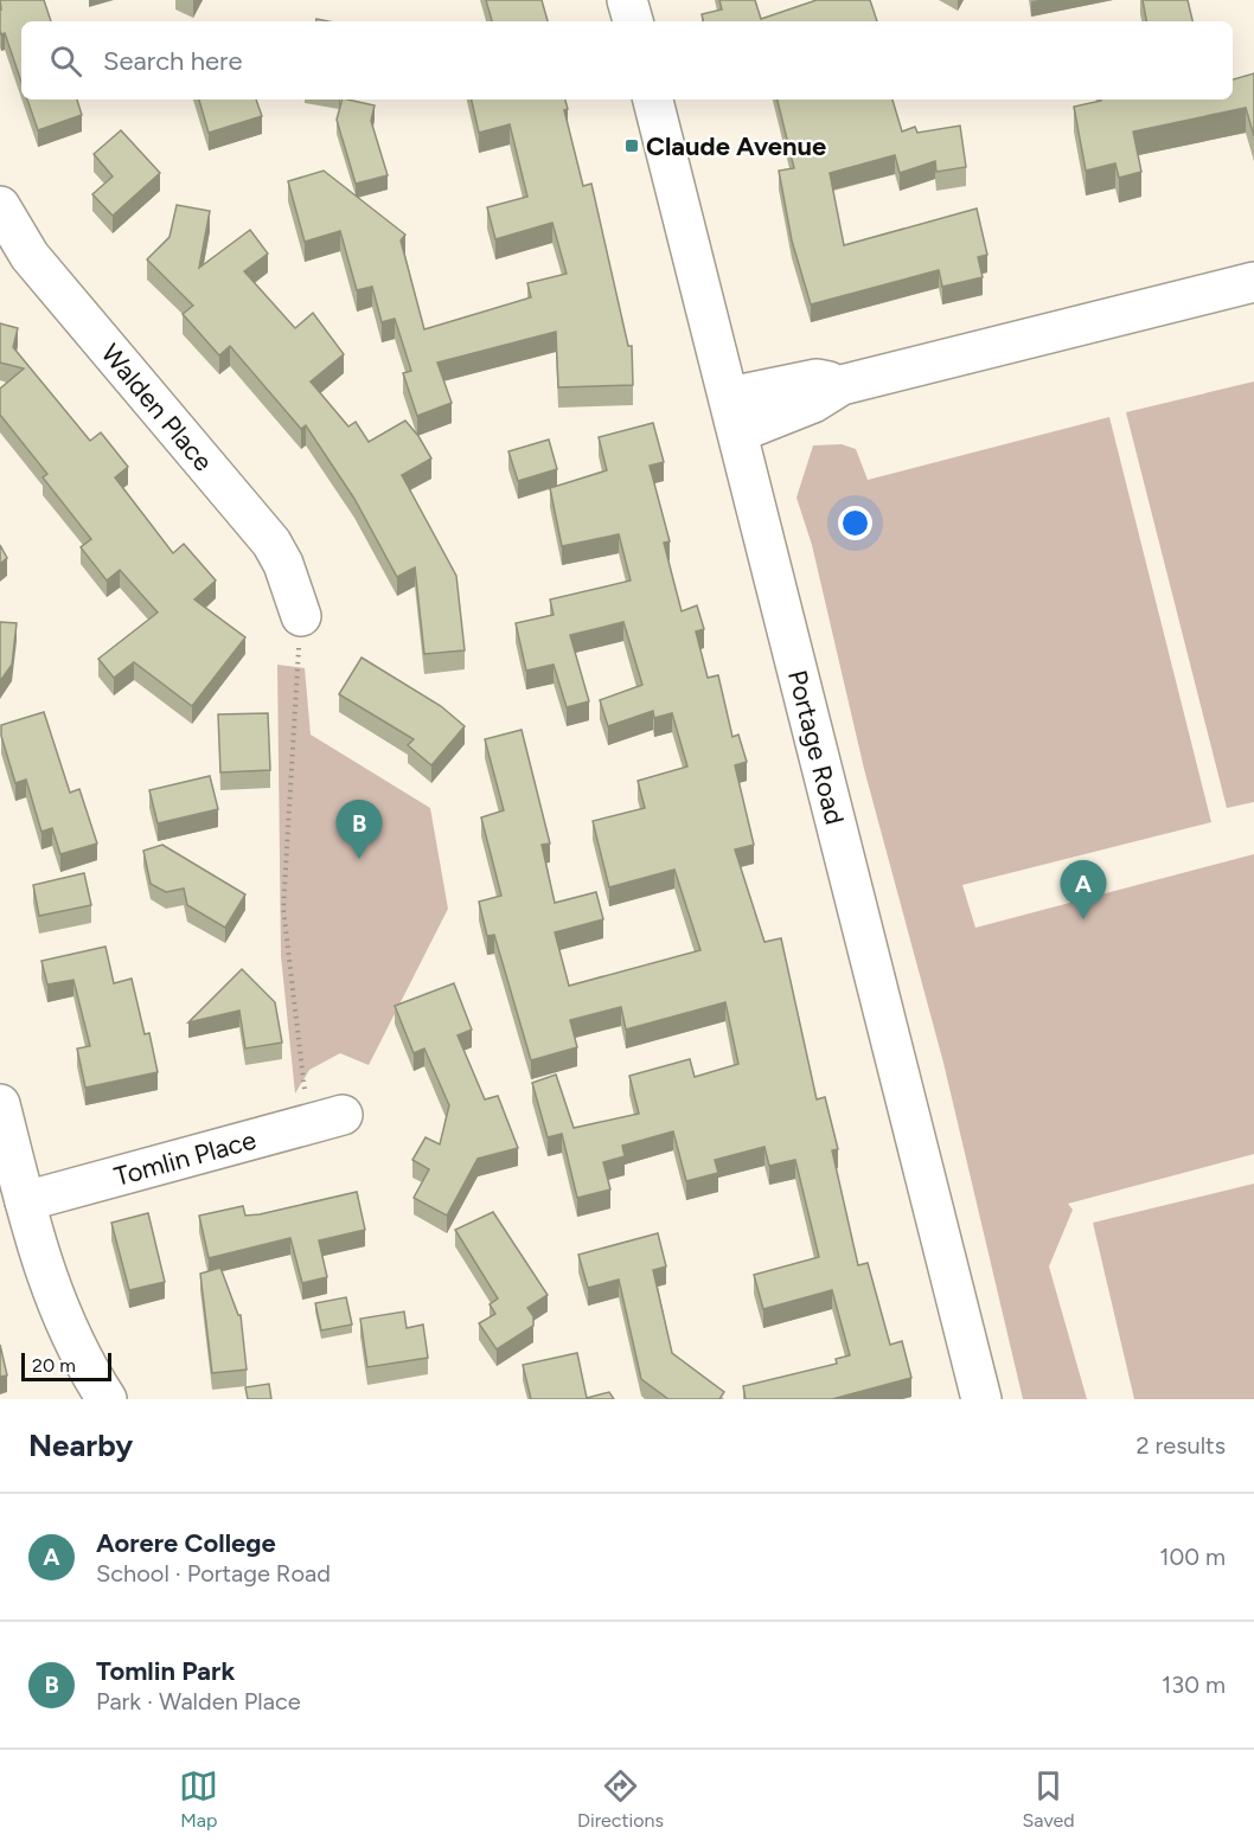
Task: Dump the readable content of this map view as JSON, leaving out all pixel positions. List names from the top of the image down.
{
  "streets": {
    "main road": ["Walden Place", "Portage Road", "Tomlin Place"]
  },
  "places": {
    "transit": ["Claude Avenue"]
  },
  "scale_bar": "20 m",
  "page": {
    "search": "Search here",
    "pins": ["B", "A"],
    "scale": "20 m",
    "heading": ["Nearby", "2 results"],
    "list": [
      {
        "mark": "A",
        "name": "Aorere College",
        "note": "School · Portage Road",
        "value": "100 m"
      },
      {
        "mark": "B",
        "name": "Tomlin Park",
        "note": "Park · Walden Place",
        "value": "130 m"
      }
    ],
    "nav": ["Map", "Directions", "Saved"]
  }
}
